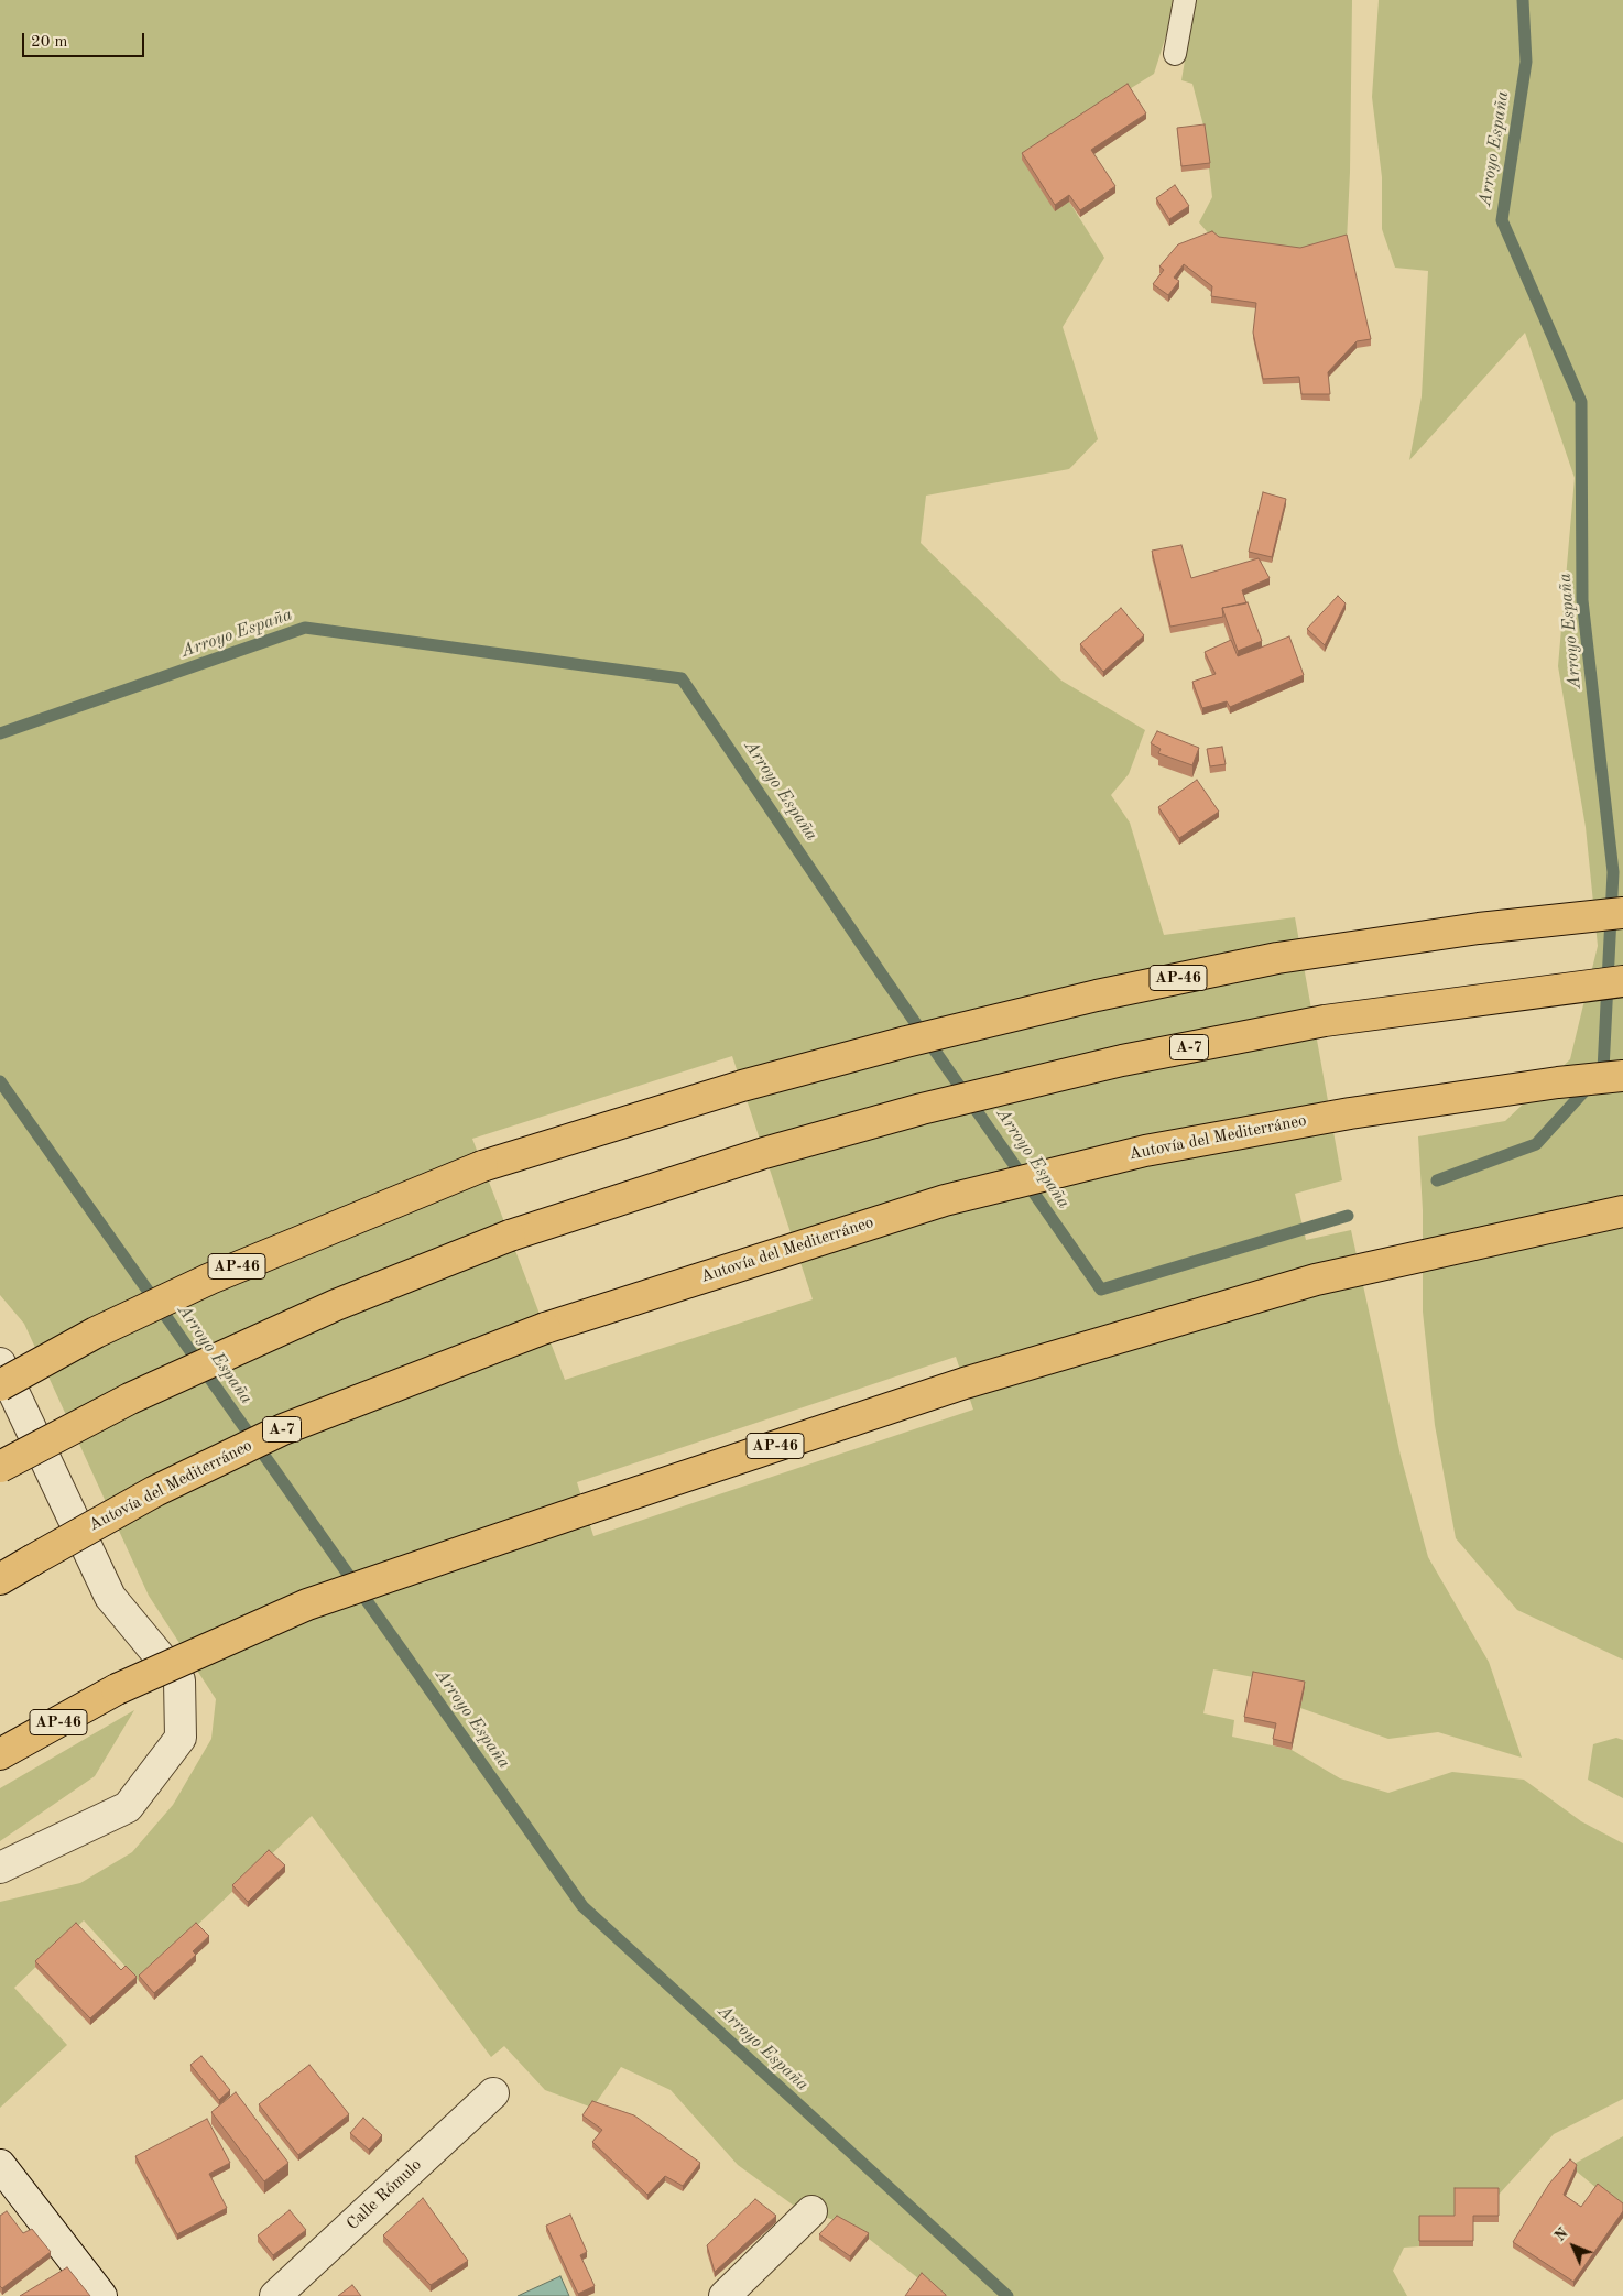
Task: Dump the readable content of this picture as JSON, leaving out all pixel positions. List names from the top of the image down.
{
  "streets": {
    "highway": ["AP-46", "A-7", "Autovía del Mediterráneo"],
    "street": ["Calle Rómulo"]
  },
  "water": ["Arroyo España"],
  "scale_bar": "20 m",
  "north": "top left"
}
